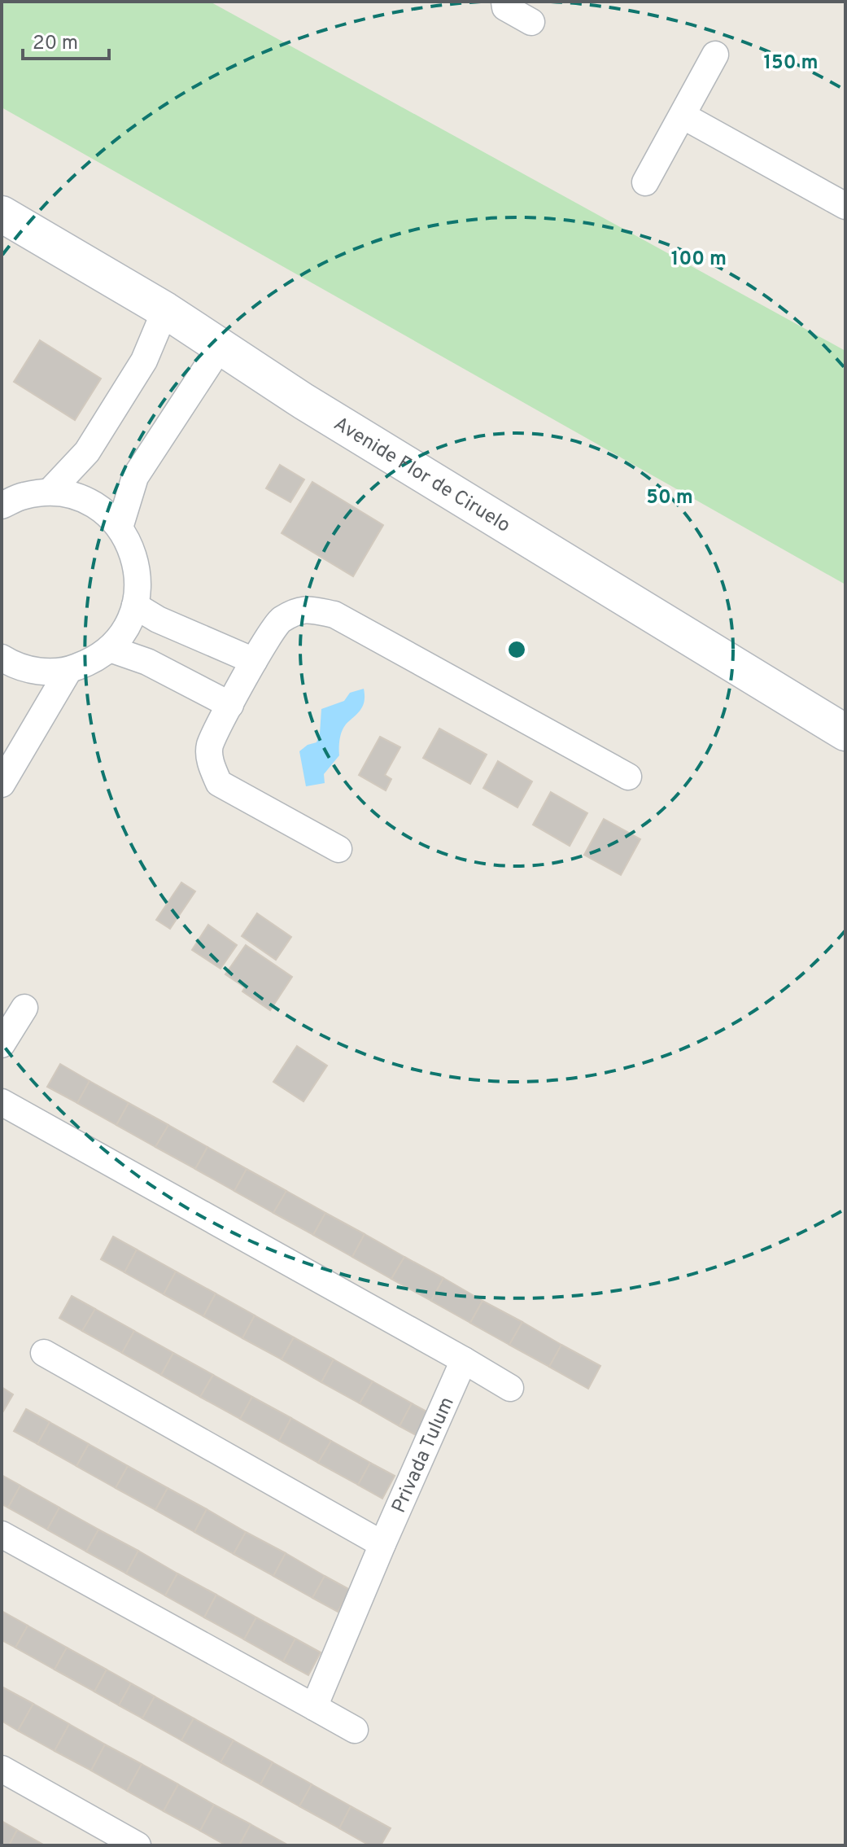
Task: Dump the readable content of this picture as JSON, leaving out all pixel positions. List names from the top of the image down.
{
  "streets": {
    "main road": ["Avenide Flor de Ciruelo"],
    "street": ["Privada Tulum"]
  },
  "scale_bar": "20 m",
  "rings": ["150 m", "100 m", "50 m"]
}
